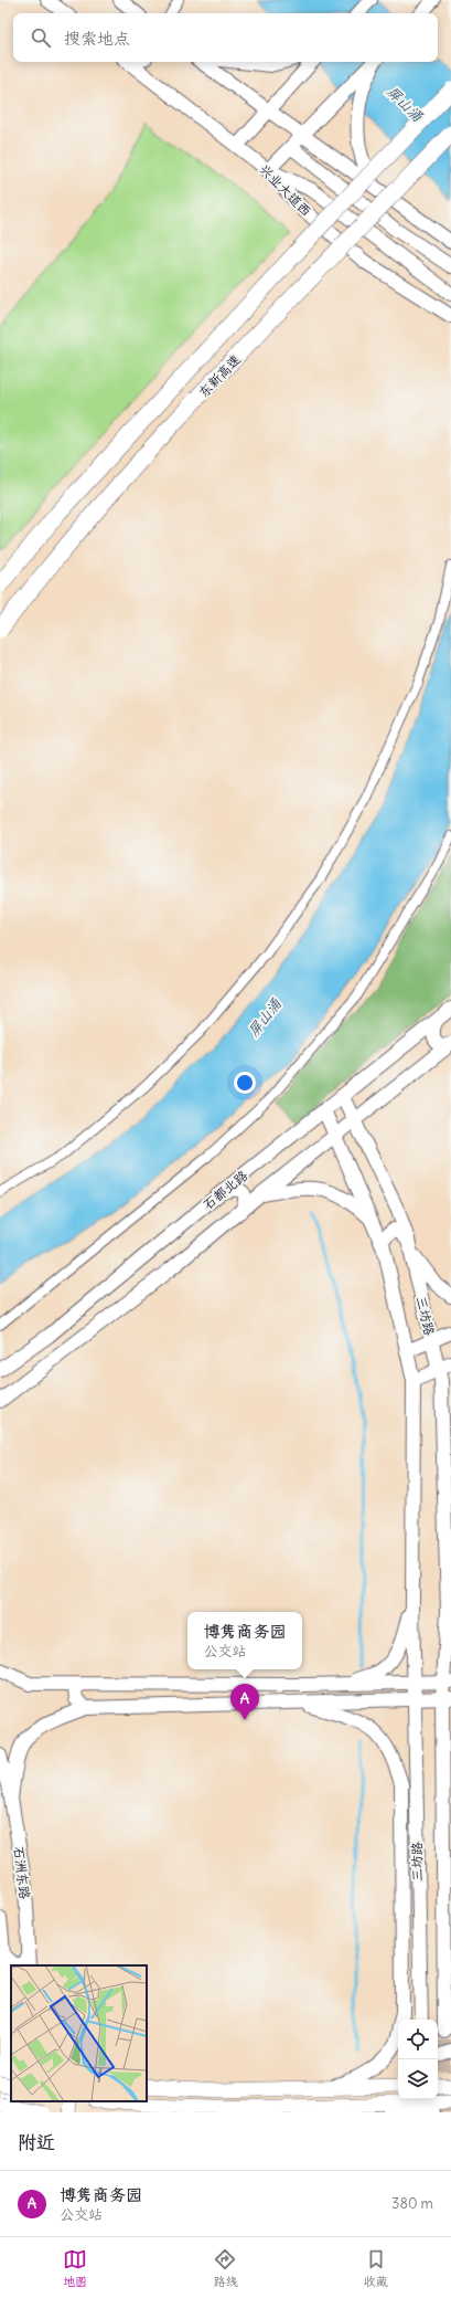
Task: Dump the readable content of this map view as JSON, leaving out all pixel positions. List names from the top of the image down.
{
  "streets": {
    "highway": ["东新高速"],
    "main road": [
      "兴业大道西",
      "石都北路",
      "三坊路",
      "石洲东路"
    ]
  },
  "crossings": [
    ["石都北路", "三坊路"]
  ],
  "water": ["屏山涌"],
  "page": {
    "search": "搜索地点",
    "popup": ["博隽商务园", "公交站"],
    "pins": "A",
    "heading": "附近",
    "list": [
      {
        "mark": "A",
        "name": "博隽商务园",
        "note": "公交站",
        "value": "380 m"
      }
    ],
    "nav": ["地图", "路线", "收藏"]
  }
}
